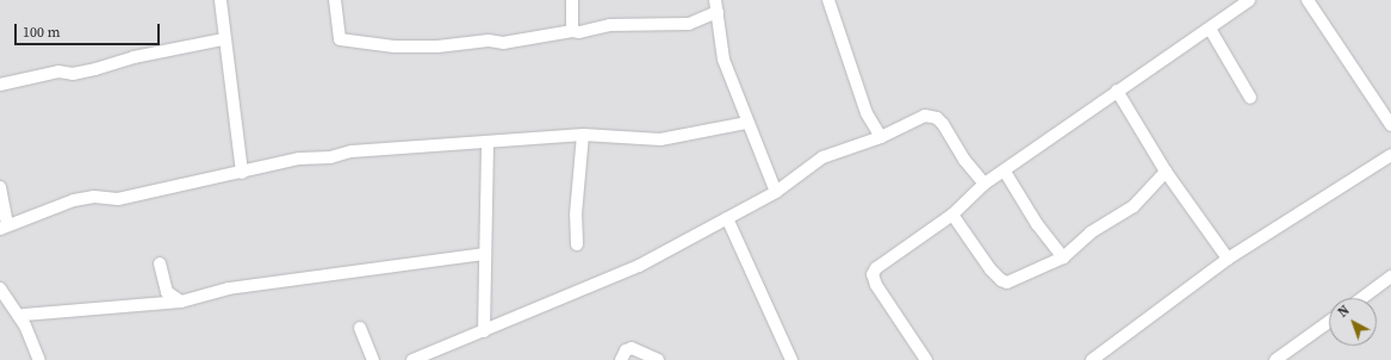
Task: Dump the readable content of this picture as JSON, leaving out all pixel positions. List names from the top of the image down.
{
  "scale_bar": "100 m",
  "north": "top left"
}
